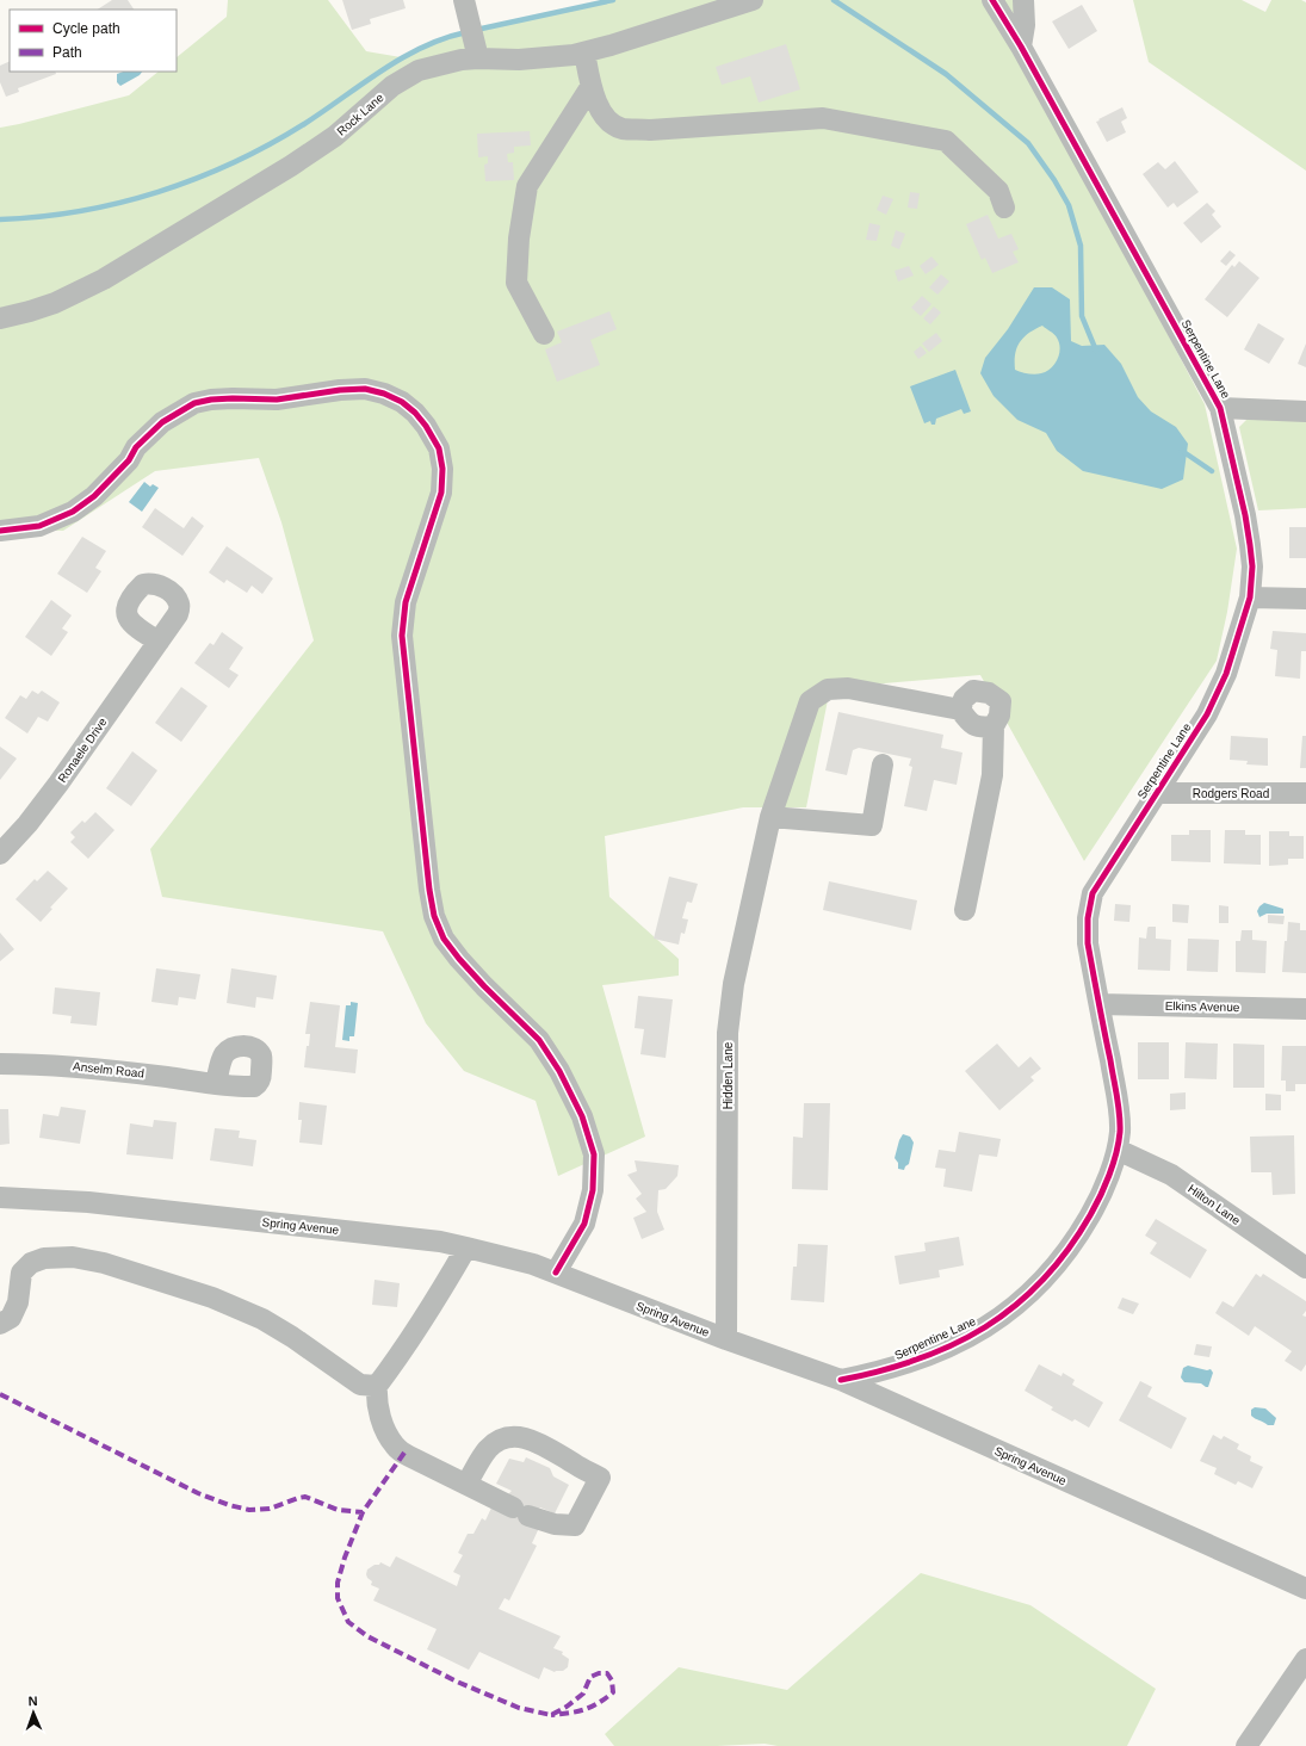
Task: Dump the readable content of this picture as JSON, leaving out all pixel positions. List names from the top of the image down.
{
  "streets": {
    "street": [
      "Rock Lane",
      "Serpentine Lane",
      "Ronaele Drive",
      "Rodgers Road",
      "Elkins Avenue",
      "Anselm Road",
      "Hidden Lane",
      "Hilton Lane",
      "Spring Avenue"
    ]
  },
  "crossings": [
    ["Serpentine Lane", "Rodgers Road"],
    ["Serpentine Lane", "Elkins Avenue"],
    ["Serpentine Lane", "Hilton Lane"],
    ["Serpentine Lane", "Spring Avenue"],
    ["Hidden Lane", "Spring Avenue"]
  ],
  "legend": ["Cycle path", "Path"],
  "north": "top"
}
